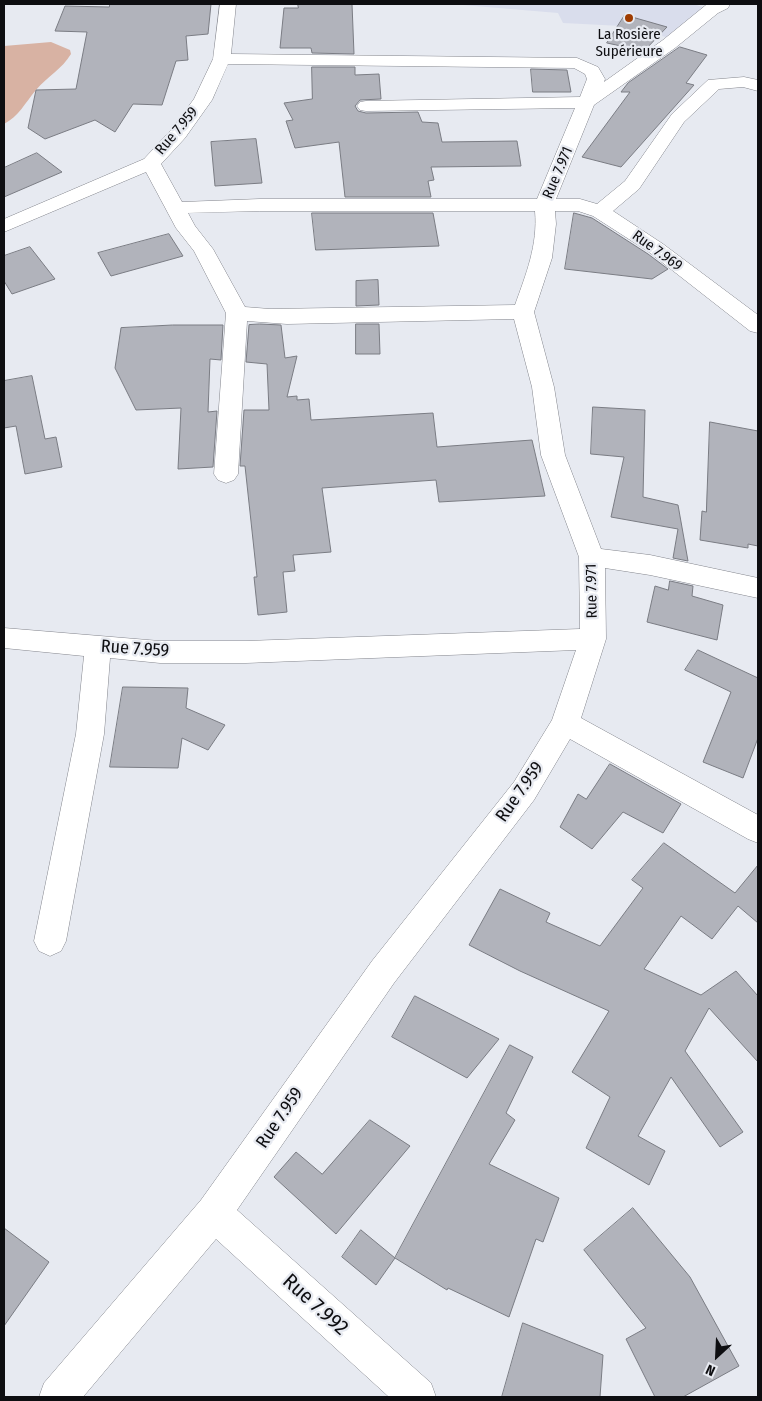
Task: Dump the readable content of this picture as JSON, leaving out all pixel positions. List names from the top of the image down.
{
  "streets": {
    "street": [
      "Rue 7.959",
      "Rue 7.971",
      "Rue 7.969",
      "Rue 7.992"
    ]
  },
  "crossings": [
    ["Rue 7.959", "Rue 7.971"],
    ["Rue 7.959", "Rue 7.992"],
    ["Rue 7.971", "Rue 7.969"]
  ],
  "places": ["La Rosière Supérieure"],
  "north": "bottom left"
}
